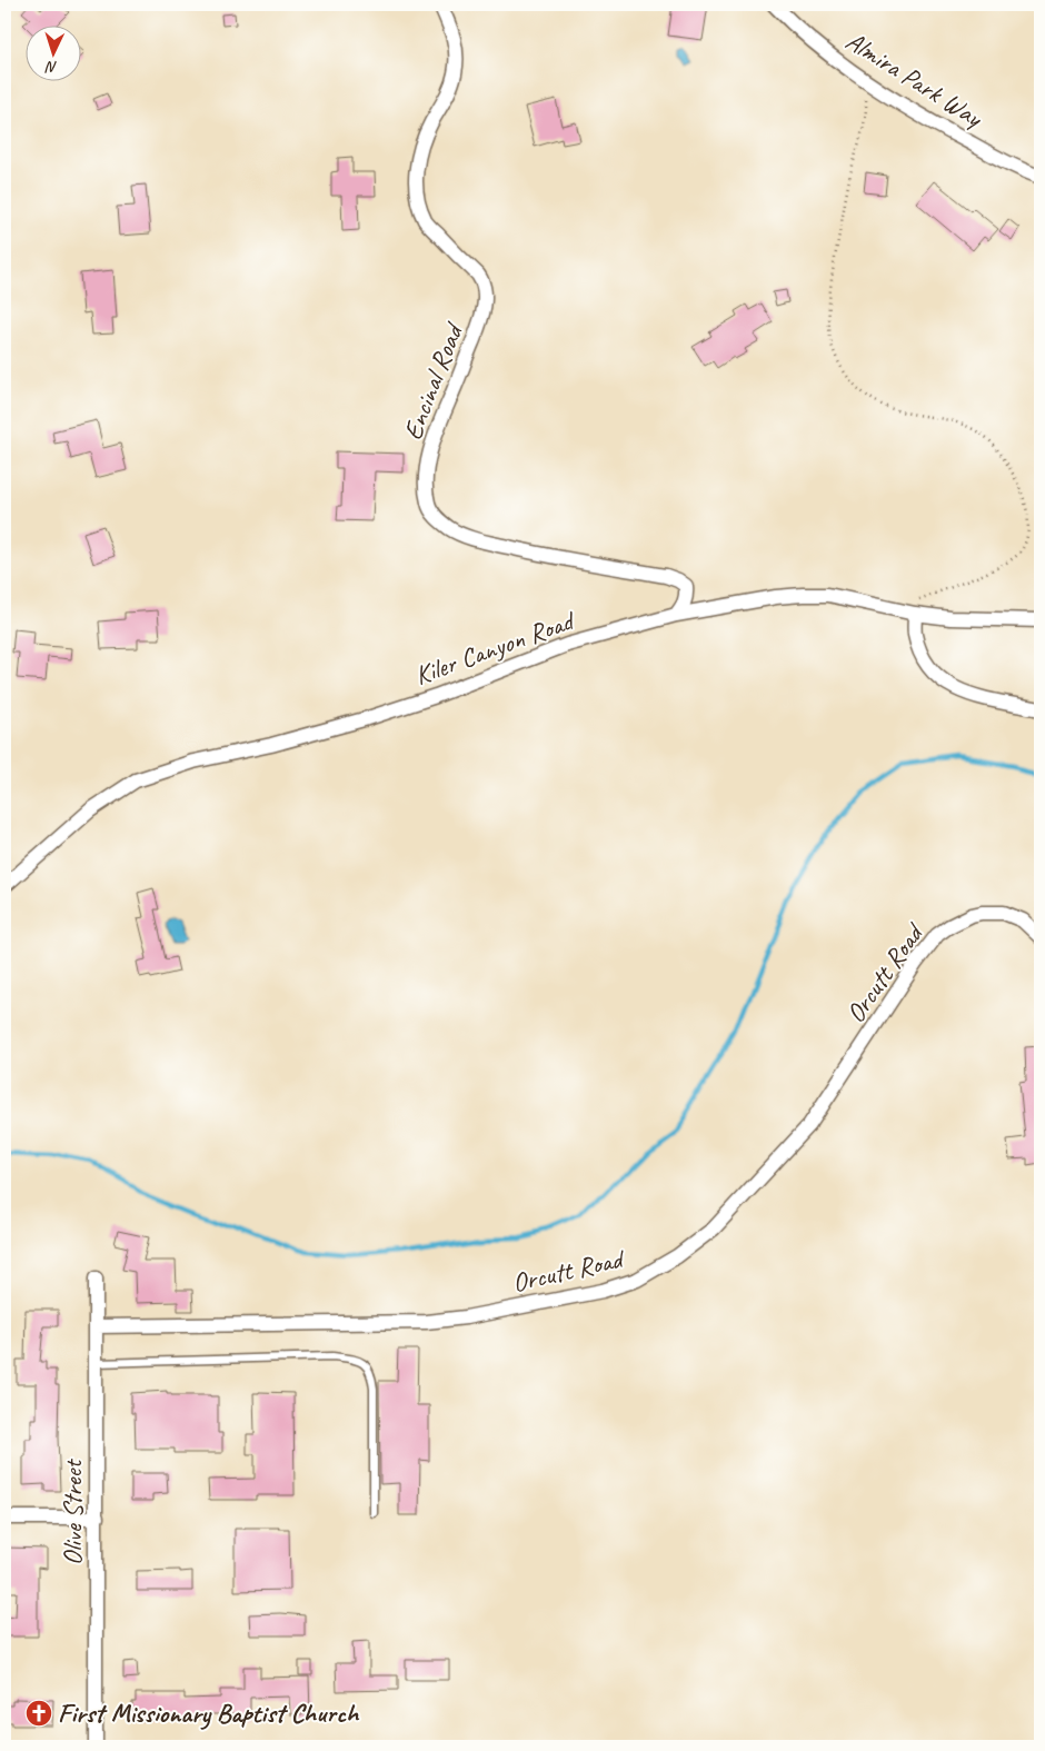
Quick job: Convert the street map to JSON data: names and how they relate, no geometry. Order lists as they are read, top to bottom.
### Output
{
  "streets": {
    "street": [
      "Almira Park Way",
      "Encinal Road",
      "Kiler Canyon Road",
      "Orcutt Road",
      "Olive Street"
    ]
  },
  "crossings": [
    ["Encinal Road", "Kiler Canyon Road"],
    ["Orcutt Road", "Olive Street"]
  ],
  "places": {
    "church": ["First Missionary Baptist Church"]
  },
  "north": "bottom"
}
